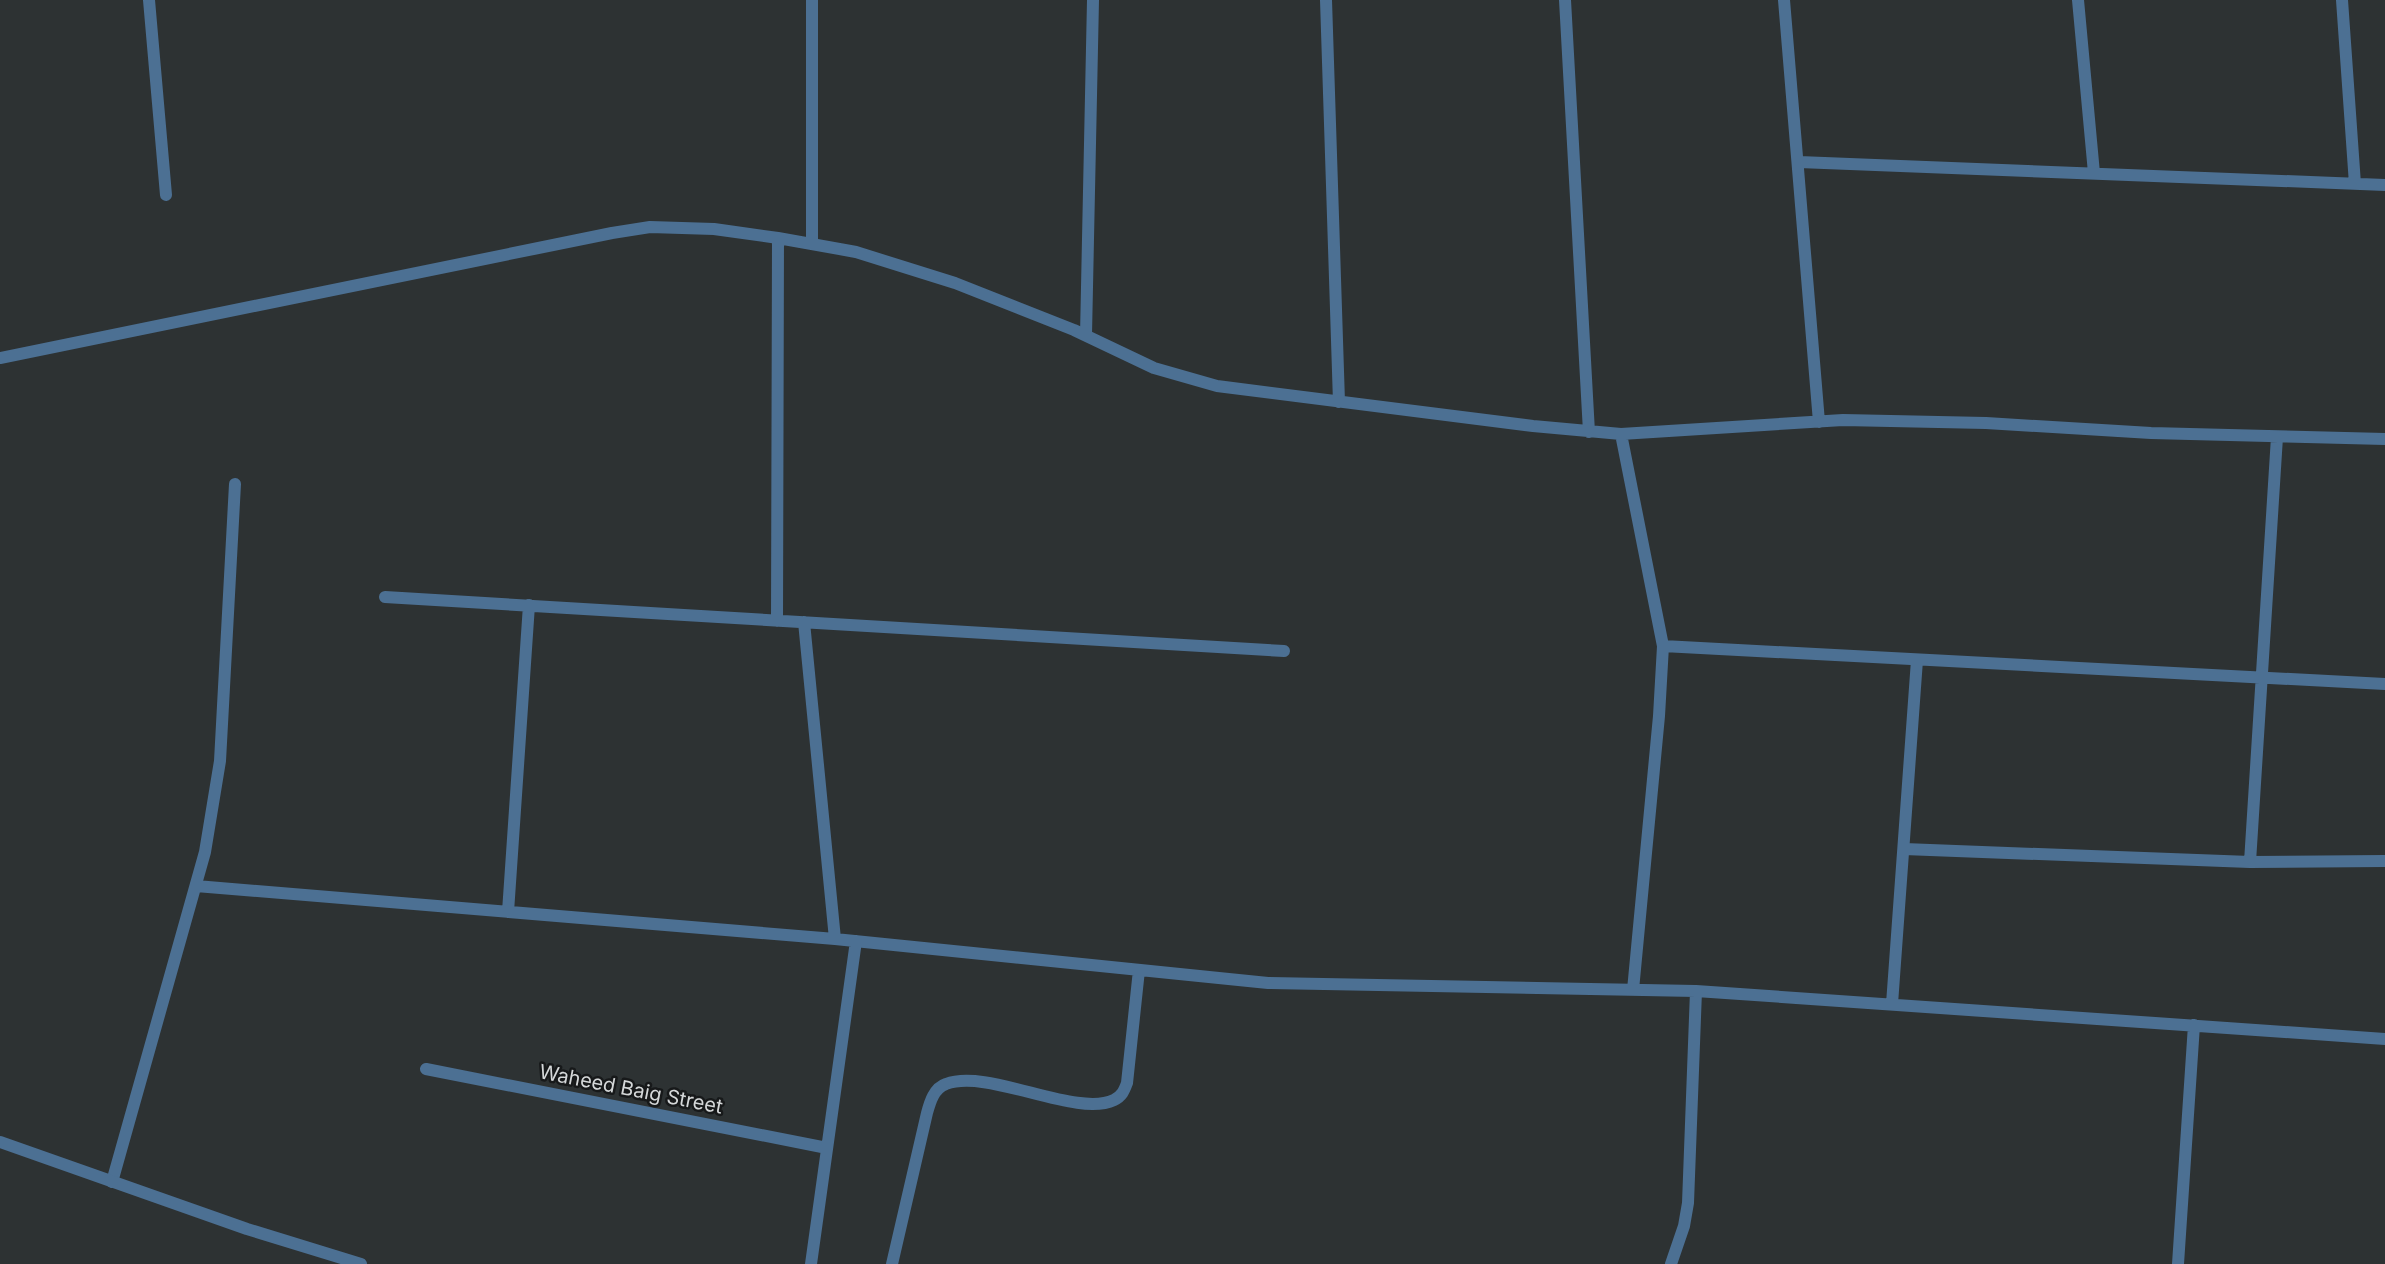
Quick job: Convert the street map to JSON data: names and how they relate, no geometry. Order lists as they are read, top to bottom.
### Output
{
  "streets": {
    "street": ["Waheed Baig Street"]
  }
}
